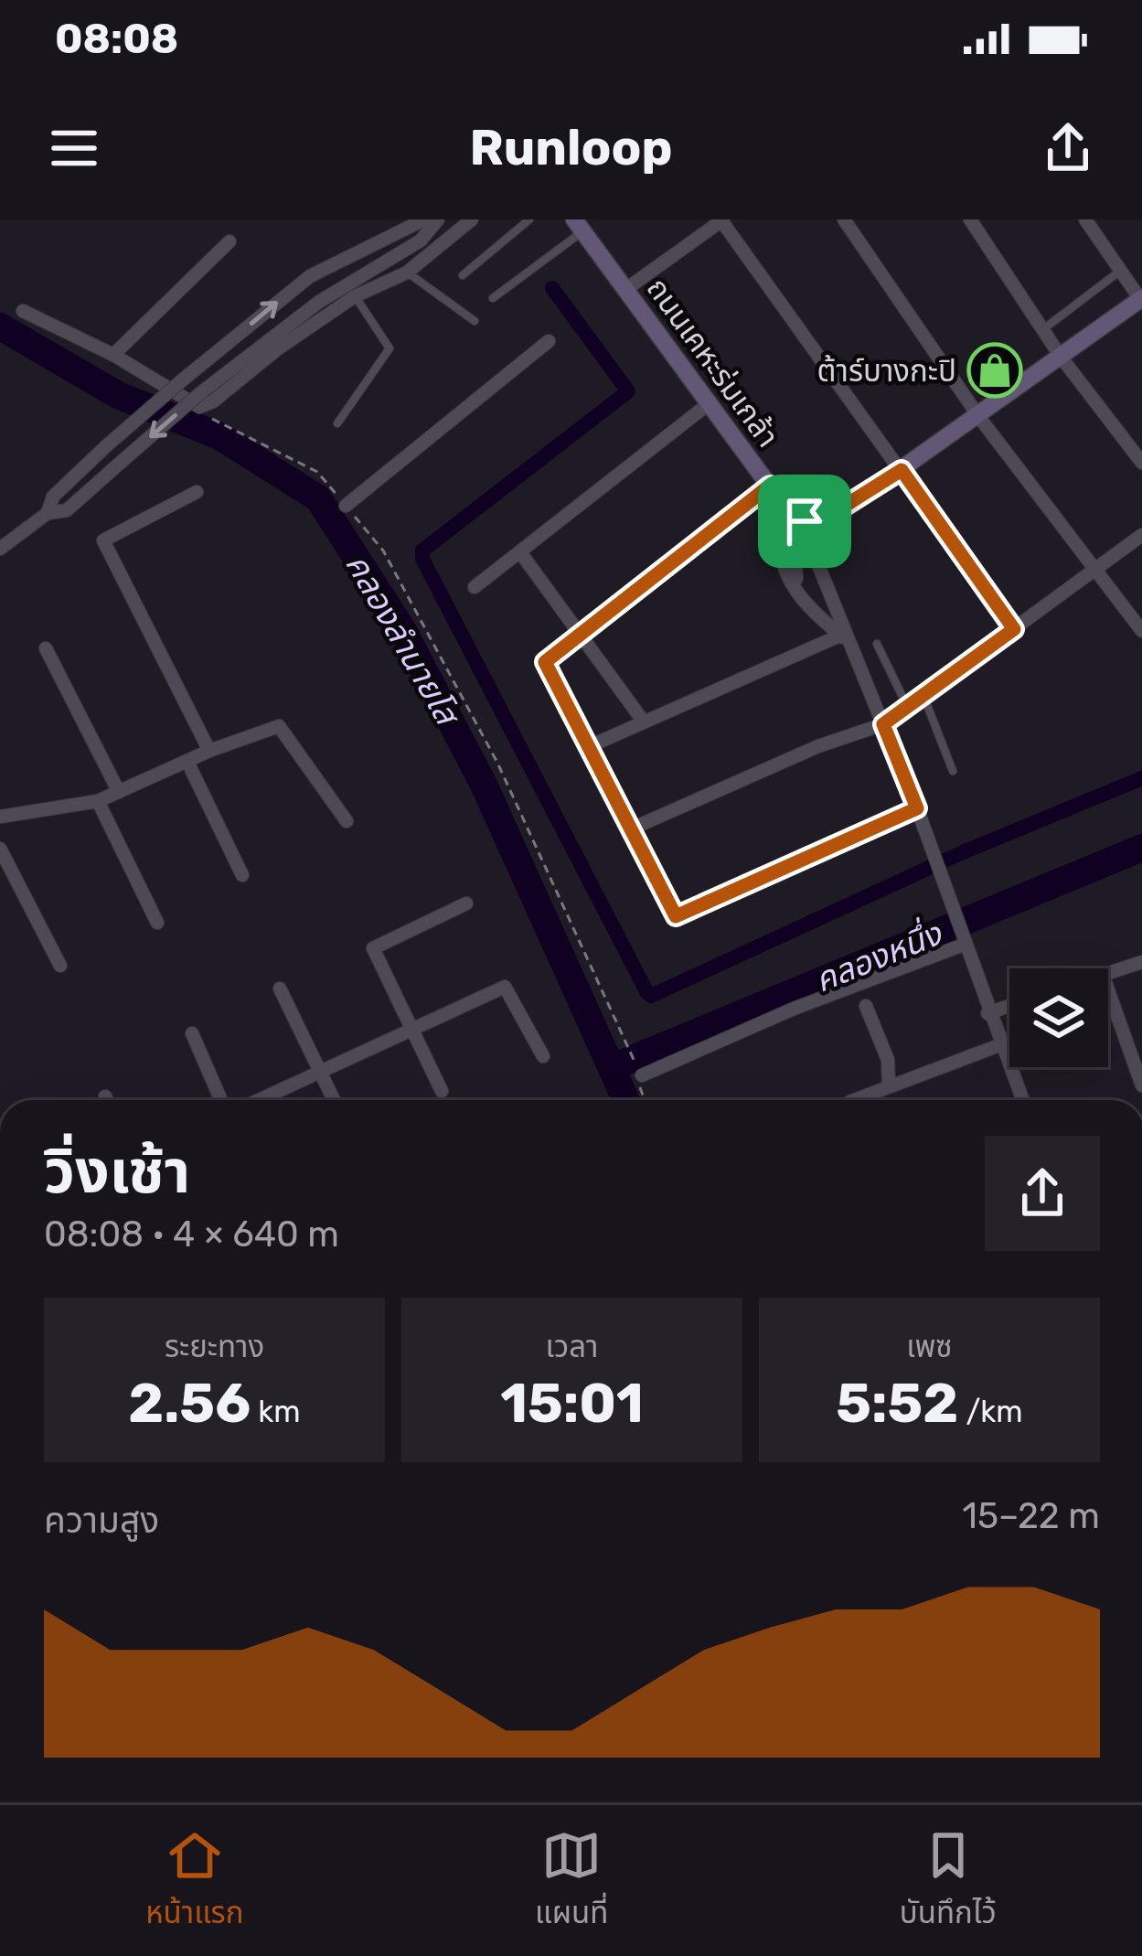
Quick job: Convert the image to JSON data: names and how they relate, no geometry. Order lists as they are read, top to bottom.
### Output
{
  "streets": {
    "street": ["ถนนเคหะร่มเกล้า"]
  },
  "water": ["คลองลำนายโส", "คลองหนึ่ง"],
  "places": {
    "shop": ["ต้าร์บางกะปิ"]
  },
  "page": {
    "status": "08:08",
    "header": "Runloop",
    "heading": ["วิ่งเช้า", "08:08 · 4 × 640 m"],
    "stats": [
      ["ระยะทาง", "2.56 km"],
      ["เวลา", "15:01"],
      ["เพซ", "5:52 /km"]
    ],
    "chart": ["ความสูง", "15–22 m"],
    "tabs": ["หน้าแรก", "แผนที่", "บันทึกไว้"]
  }
}
